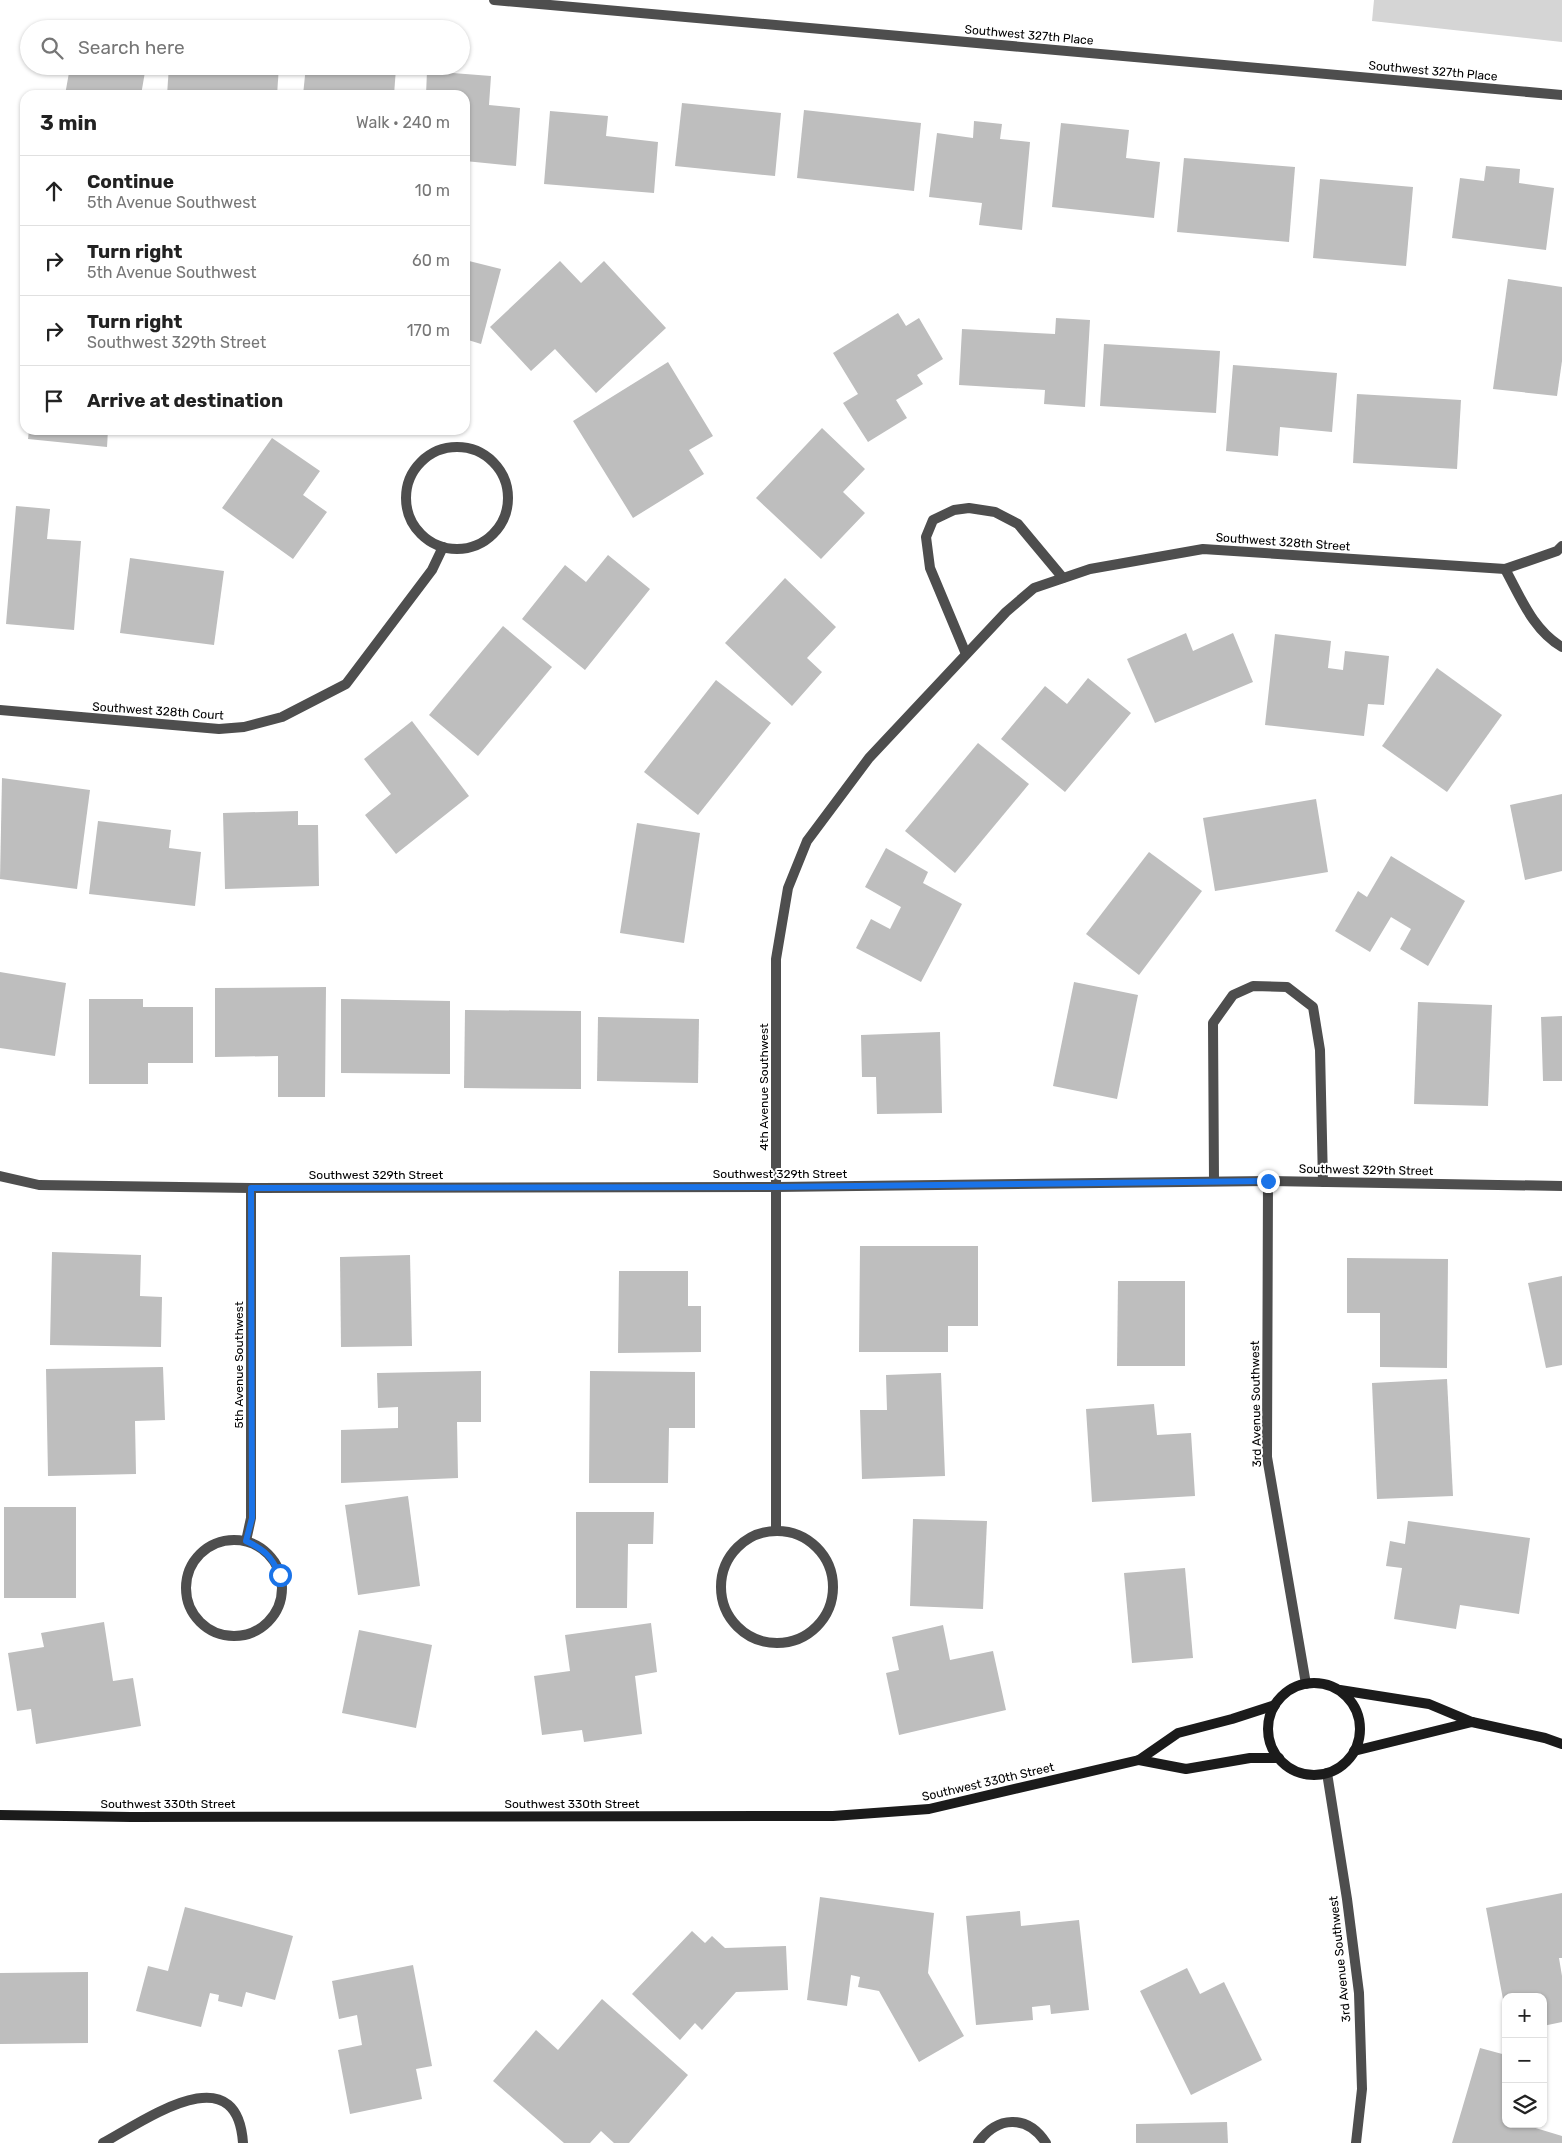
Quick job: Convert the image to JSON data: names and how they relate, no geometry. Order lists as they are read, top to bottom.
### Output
{
  "streets": {
    "street": [
      "Southwest 327th Place",
      "Southwest 328th Street",
      "Southwest 328th Court",
      "4th Avenue Southwest",
      "Southwest 329th Street",
      "5th Avenue Southwest",
      "3rd Avenue Southwest",
      "Southwest 330th Street"
    ]
  },
  "crossings": [
    ["Southwest 328th Street", "4th Avenue Southwest"],
    ["4th Avenue Southwest", "Southwest 329th Street"],
    ["Southwest 329th Street", "5th Avenue Southwest"],
    ["Southwest 329th Street", "3rd Avenue Southwest"],
    ["3rd Avenue Southwest", "Southwest 330th Street"]
  ],
  "page": {
    "search": "Search here",
    "heading": ["3 min", "Walk · 240 m"],
    "list": [
      ["Continue", "5th Avenue Southwest", "10 m"],
      ["Turn right", "5th Avenue Southwest", "60 m"],
      ["Turn right", "Southwest 329th Street", "170 m"],
      "Arrive at destination"
    ],
    "map_buttons": ["+", "−"]
  }
}
